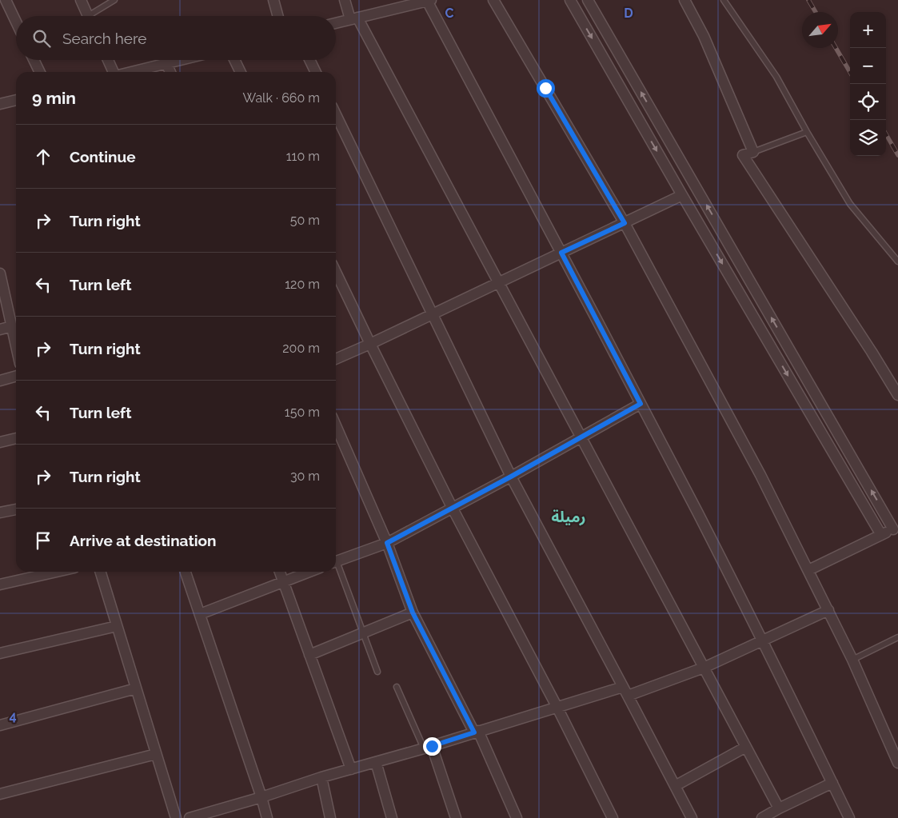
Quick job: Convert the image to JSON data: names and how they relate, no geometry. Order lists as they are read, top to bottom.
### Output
{
  "districts": ["رميلة"],
  "north": "top right",
  "page": {
    "map_buttons": ["+", "−"],
    "search": "Search here",
    "heading": ["9 min", "Walk · 660 m"],
    "list": [
      ["Continue", "110 m"],
      ["Turn right", "50 m"],
      ["Turn left", "120 m"],
      ["Turn right", "200 m"],
      ["Turn left", "150 m"],
      ["Turn right", "30 m"],
      "Arrive at destination"
    ]
  },
  "grid": {
    "columns": ["C", "D"],
    "rows": ["4"]
  }
}
